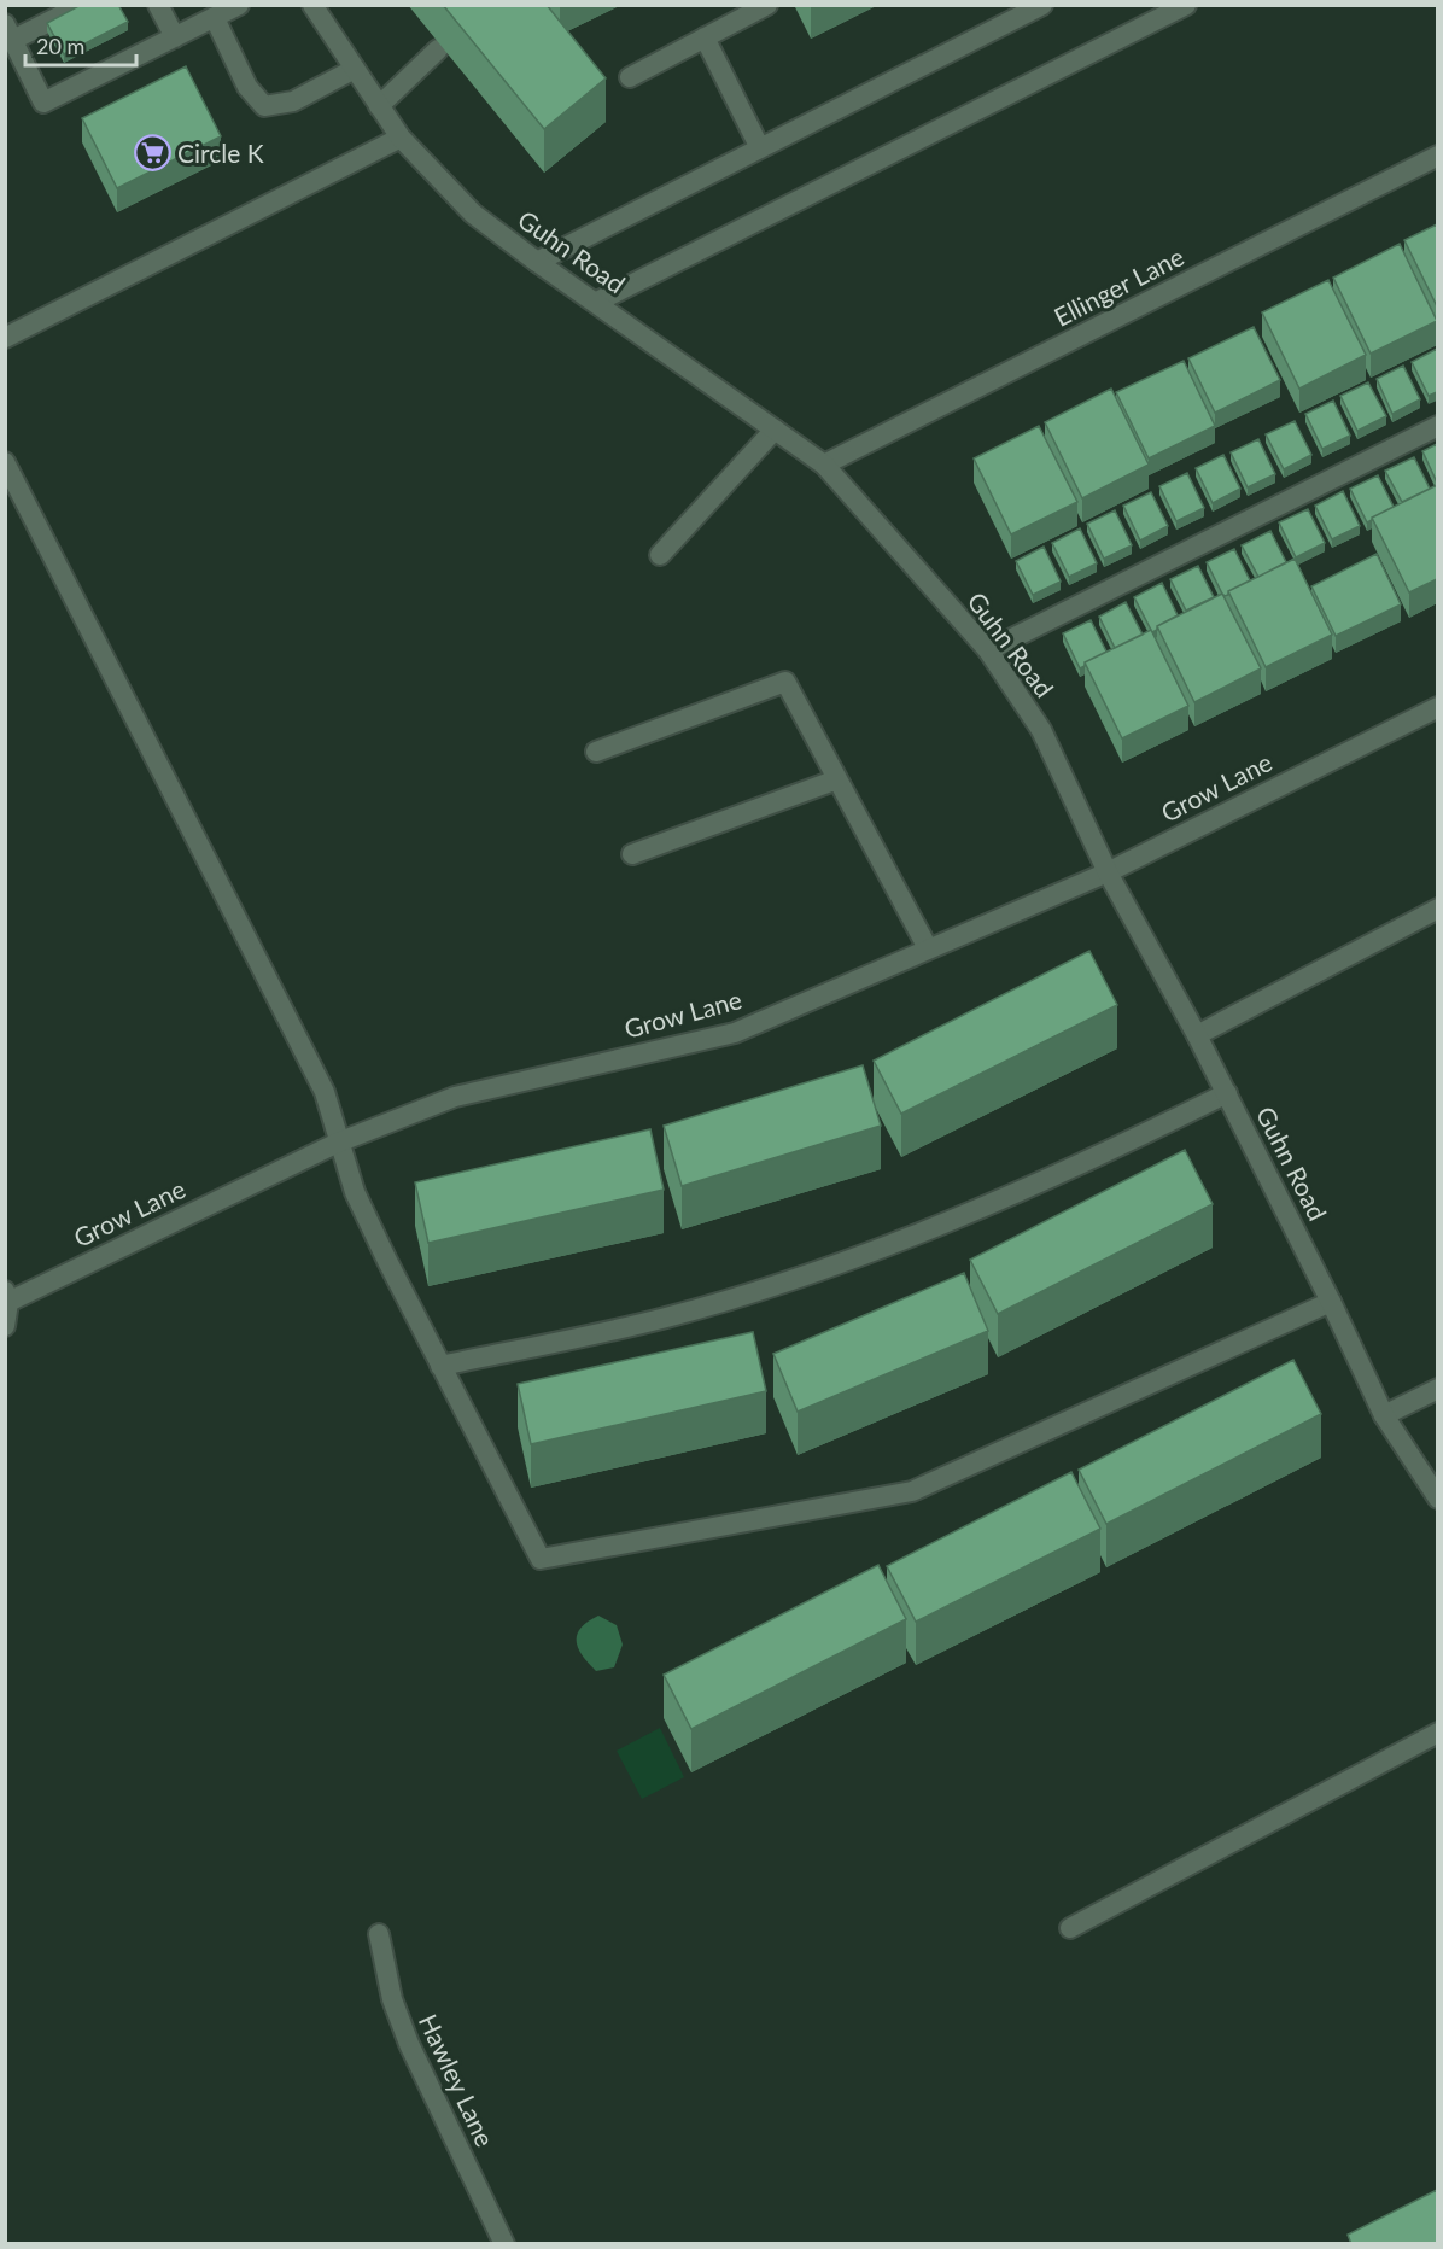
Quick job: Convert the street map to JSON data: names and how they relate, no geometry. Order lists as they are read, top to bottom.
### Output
{
  "streets": {
    "street": [
      "Guhn Road",
      "Ellinger Lane",
      "Grow Lane",
      "Hawley Lane"
    ]
  },
  "crossings": [
    ["Guhn Road", "Ellinger Lane"],
    ["Guhn Road", "Grow Lane"]
  ],
  "places": {
    "supermarket": ["Circle K"]
  },
  "scale_bar": "20 m"
}
